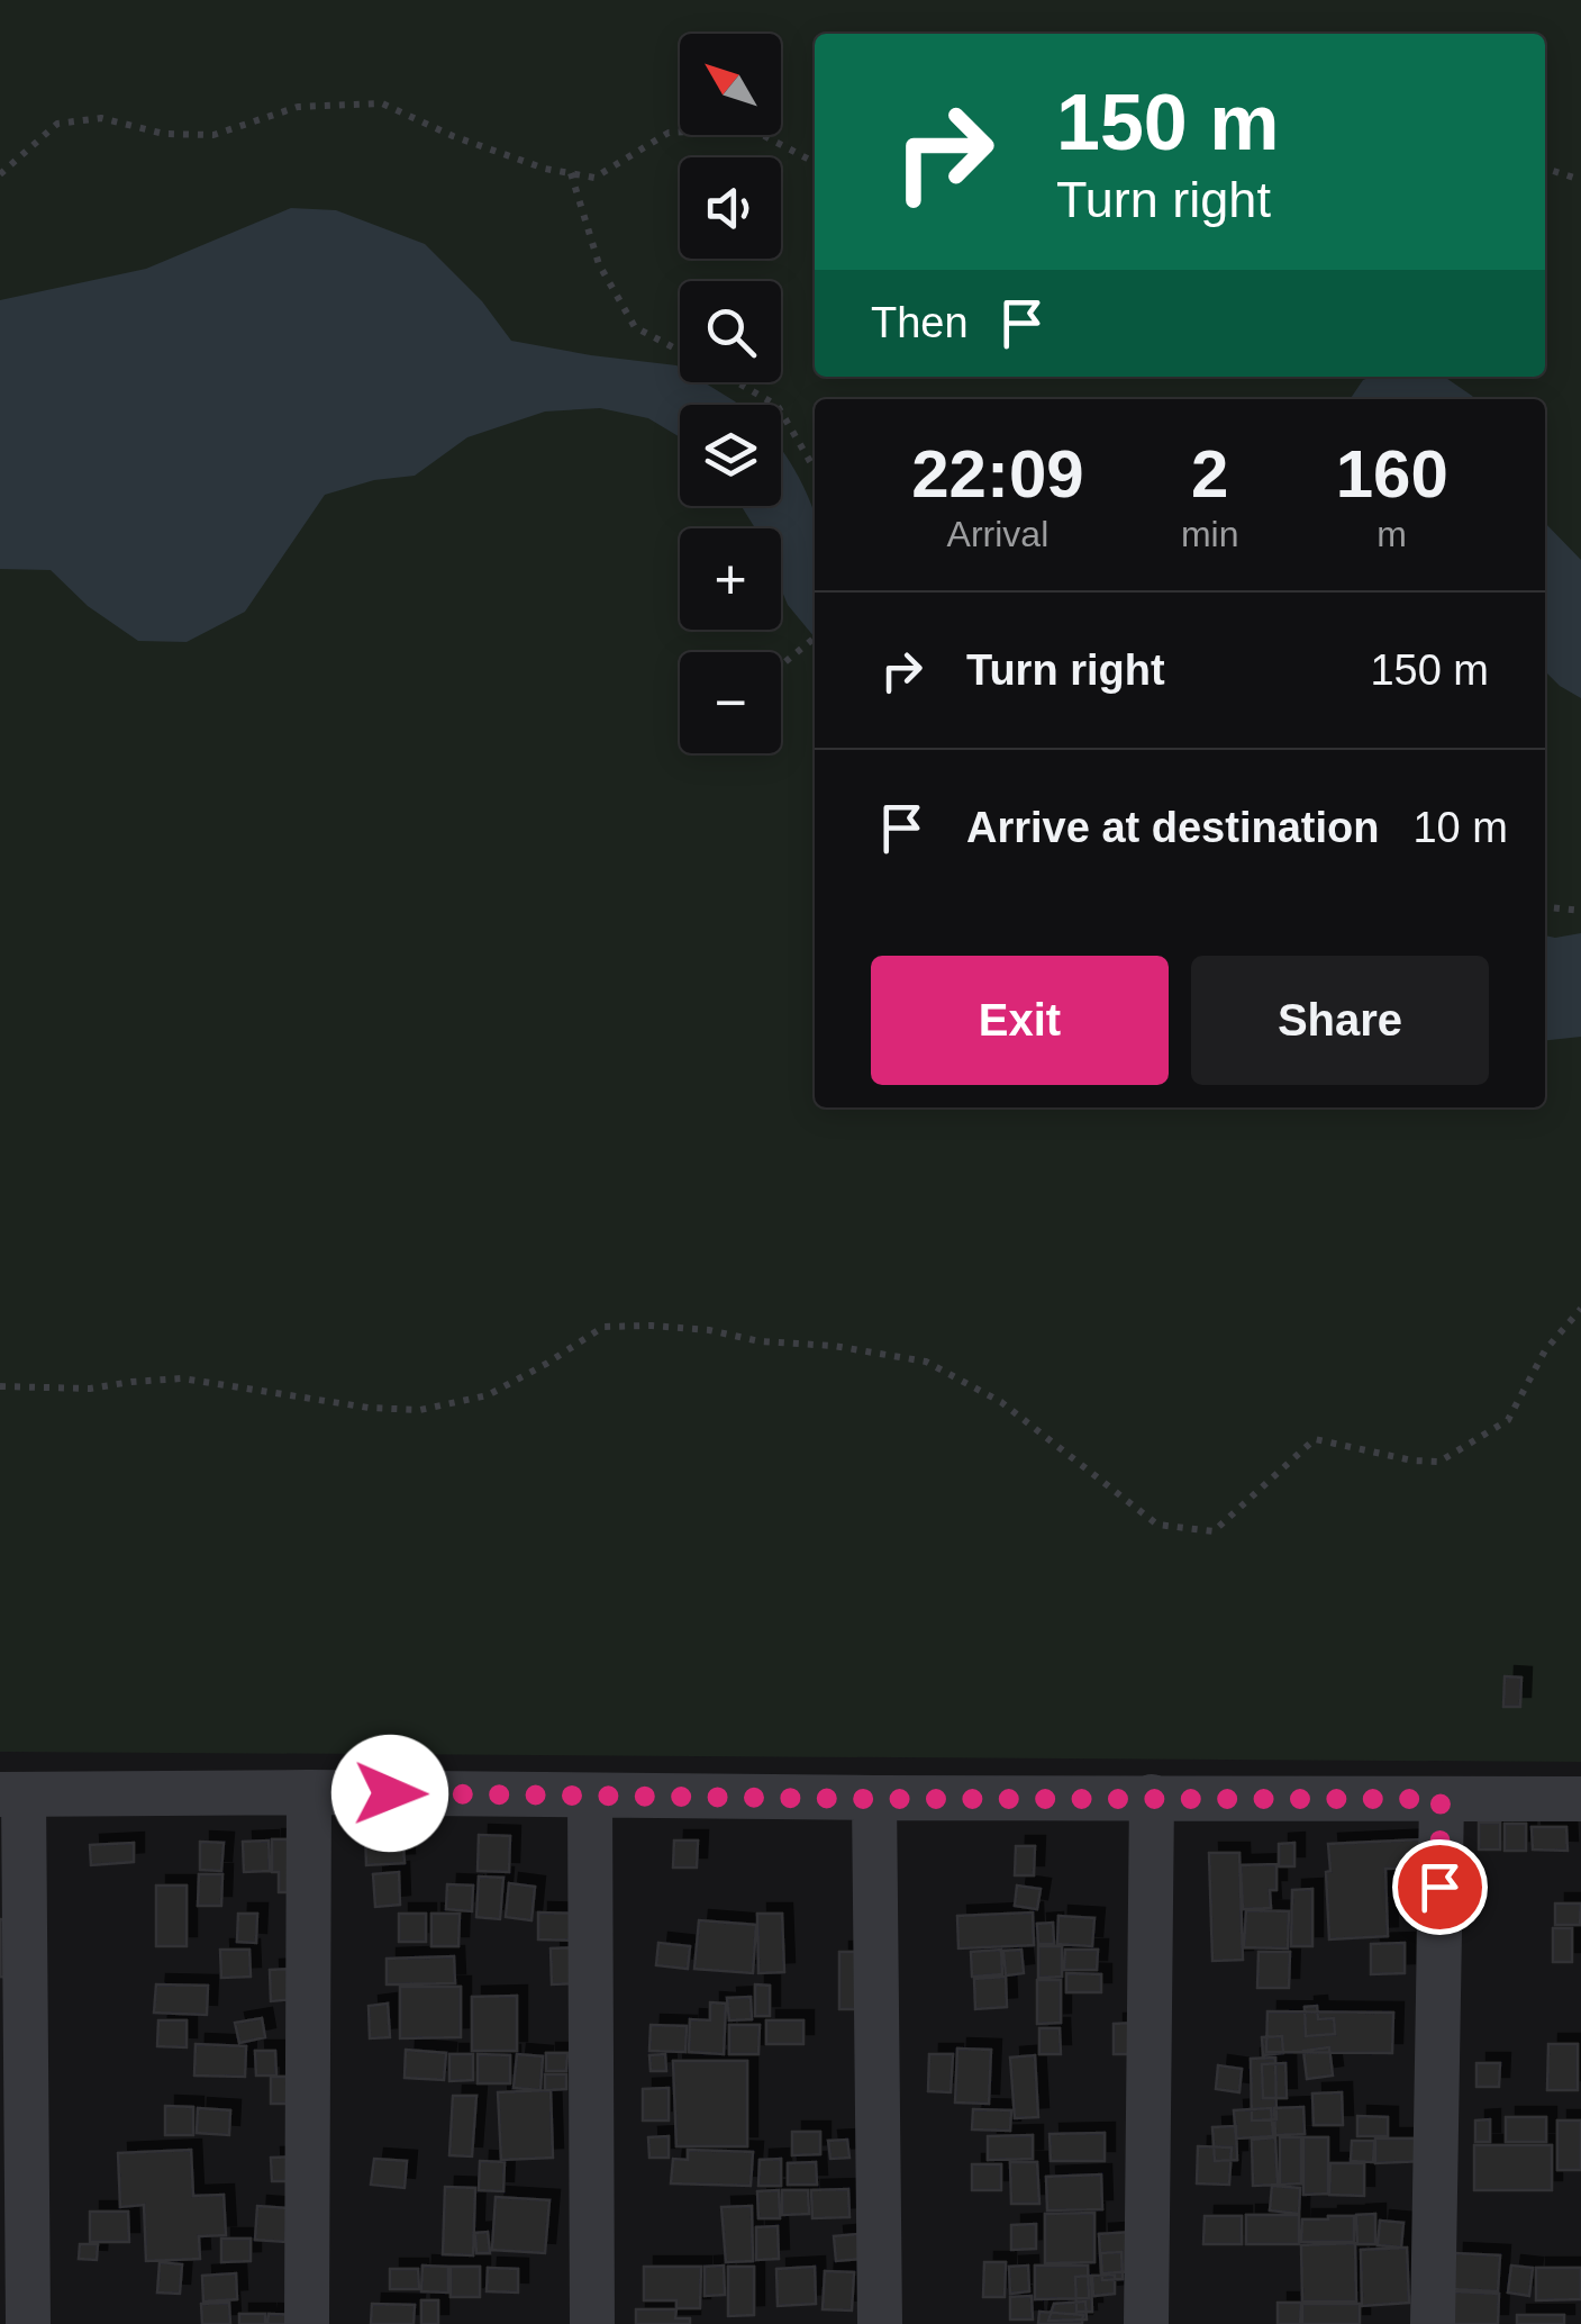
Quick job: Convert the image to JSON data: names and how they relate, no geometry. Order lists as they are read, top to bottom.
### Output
{
  "north": "top left",
  "page": {
    "map_buttons": ["+", "−"],
    "turn": ["150 m", "Turn right"],
    "then": "Then",
    "eta": [
      "22:09",
      "Arrival",
      "2",
      "min",
      "160",
      "m"
    ],
    "list": [
      {
        "name": "Turn right",
        "value": "150 m"
      },
      {
        "name": "Arrive at destination",
        "value": "10 m"
      }
    ],
    "buttons": ["Exit", "Share"]
  }
}
